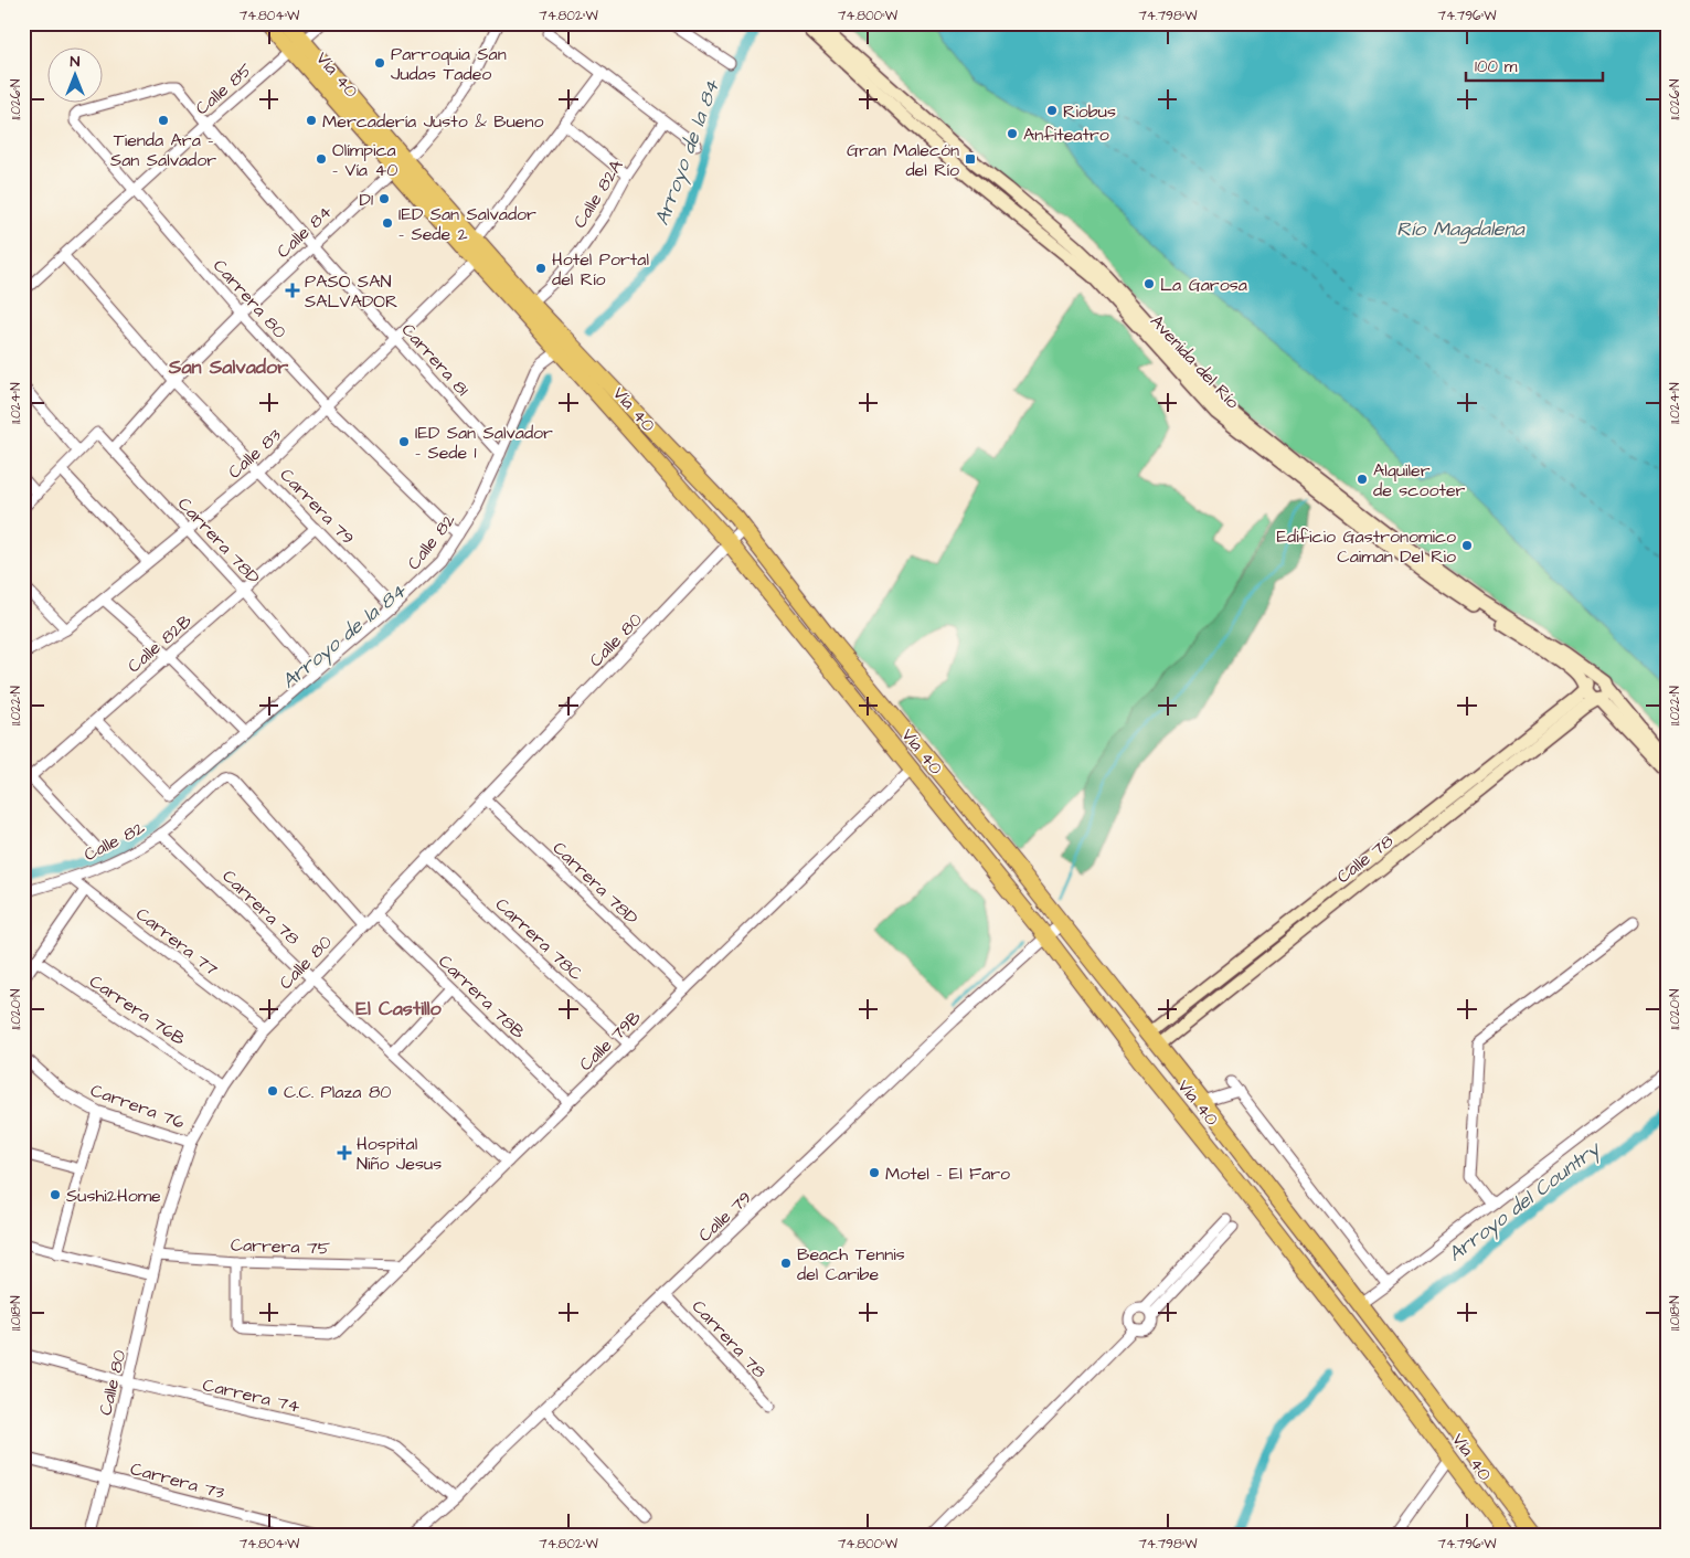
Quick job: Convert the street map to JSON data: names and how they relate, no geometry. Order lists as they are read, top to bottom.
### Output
{
  "streets": {
    "highway": ["Vía 40"],
    "main road": ["Avenida del Río", "Calle 78"],
    "street": [
      "Calle 85",
      "Calle 82A",
      "Calle 84",
      "Carrera 80",
      "Carrera 81",
      "Calle 83",
      "Carrera 79",
      "Carrera 78D",
      "Calle 82",
      "Calle 80",
      "Calle 82B",
      "Carrera 78",
      "Carrera 78C",
      "Carrera 77",
      "Carrera 78B",
      "Carrera 76B",
      "Calle 79B",
      "Carrera 76",
      "Calle 79",
      "Carrera 75",
      "Carrera 74",
      "Carrera 73"
    ]
  },
  "crossings": [
    ["Vía 40", "Calle 85"],
    ["Vía 40", "Calle 82A"],
    ["Vía 40", "Calle 84"],
    ["Vía 40", "Calle 83"],
    ["Vía 40", "Calle 82"],
    ["Vía 40", "Calle 80"],
    ["Vía 40", "Calle 78"],
    ["Vía 40", "Calle 79B"],
    ["Vía 40", "Calle 79"],
    ["Calle 85", "Carrera 80"],
    ["Calle 85", "Carrera 81"],
    ["Calle 85", "Carrera 79"],
    ["Calle 84", "Carrera 80"],
    ["Calle 84", "Carrera 81"],
    ["Calle 84", "Carrera 79"],
    ["Calle 84", "Carrera 78D"],
    ["Carrera 80", "Carrera 81"],
    ["Carrera 80", "Calle 83"],
    ["Carrera 80", "Calle 82"],
    ["Carrera 81", "Calle 83"],
    ["Carrera 81", "Calle 82"],
    ["Avenida del Río", "Calle 78"],
    ["Calle 83", "Carrera 79"],
    ["Calle 83", "Carrera 78D"],
    ["Carrera 79", "Calle 82"],
    ["Carrera 79", "Calle 82B"],
    ["Carrera 78D", "Calle 82"],
    ["Carrera 78D", "Calle 80"],
    ["Carrera 78D", "Calle 82B"],
    ["Carrera 78D", "Calle 79B"],
    ["Calle 82", "Calle 80"],
    ["Calle 82", "Calle 82B"],
    ["Calle 82", "Carrera 78"],
    ["Calle 82", "Carrera 77"],
    ["Calle 80", "Carrera 78"],
    ["Calle 80", "Carrera 78C"],
    ["Calle 80", "Carrera 77"],
    ["Calle 80", "Carrera 78B"],
    ["Calle 80", "Carrera 76B"],
    ["Calle 80", "Carrera 76"],
    ["Calle 80", "Carrera 75"],
    ["Calle 80", "Carrera 74"],
    ["Calle 80", "Carrera 73"],
    ["Carrera 78", "Calle 79B"],
    ["Carrera 78", "Calle 79"],
    ["Carrera 78C", "Calle 79B"],
    ["Carrera 78B", "Calle 79B"],
    ["Calle 79B", "Carrera 75"],
    ["Calle 79", "Carrera 74"]
  ],
  "districts": ["San Salvador", "El Castillo"],
  "water": ["Arroyo de la 84", "Río Magdalena", "Arroyo del Country"],
  "places": {
    "other": [
      "Parroquia San Judas Tadeo",
      "Riobus",
      "Tienda Ara - San Salvador",
      "Mercadería Justo & Bueno",
      "Anfiteatro",
      "Olímpica - Vía 40",
      "D1",
      "IED San Salvador - Sede 2",
      "Hotel Portal del Río",
      "La Garosa",
      "IED San Salvador - Sede 1",
      "Alquiler de scooter",
      "Edificio Gastronomico Caiman Del Rio",
      "C.C. Plaza 80",
      "Motel - El Faro",
      "Sushi2Home",
      "Beach Tennis del Caribe"
    ],
    "transit": ["Gran Malecón del Río"],
    "health": ["PASO SAN SALVADOR", "Hospital Niño Jesus"]
  },
  "scale_bar": "100 m",
  "north": "top",
  "coordinates": [
    "74.804°W",
    "74.802°W",
    "74.800°W",
    "74.798°W",
    "74.796°W",
    "11.026°N",
    "11.024°N",
    "11.022°N",
    "11.020°N",
    "11.018°N"
  ]
}
